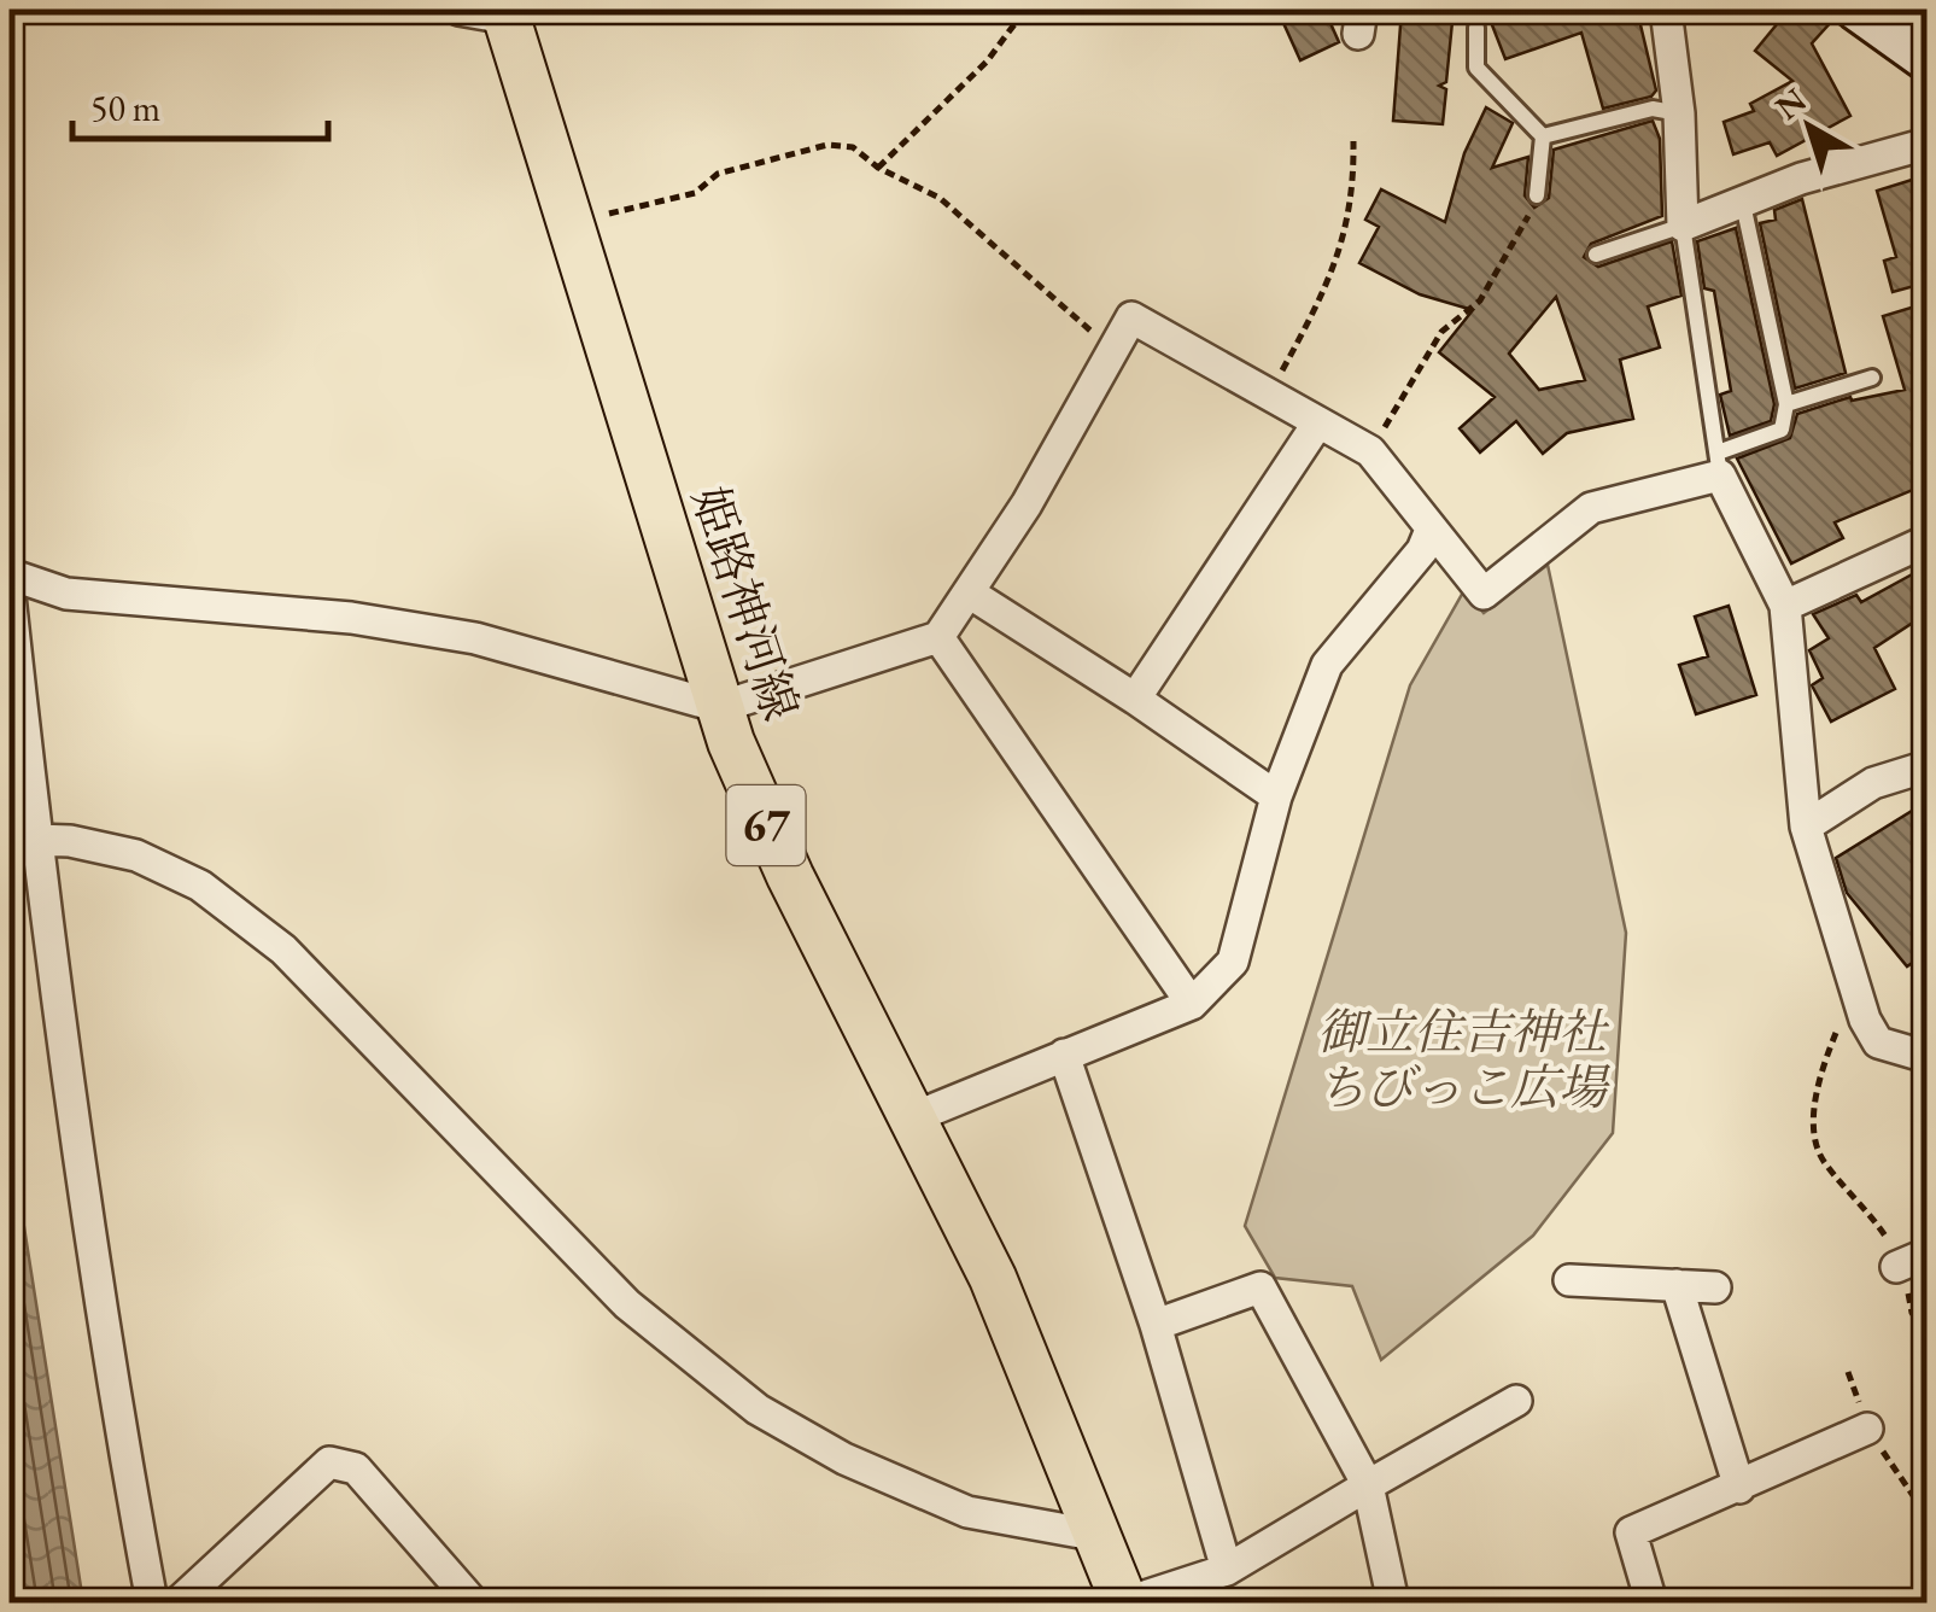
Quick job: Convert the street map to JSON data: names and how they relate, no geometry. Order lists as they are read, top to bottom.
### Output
{
  "streets": {
    "main road": ["姫路神河線", "67"]
  },
  "parks": ["御立住吉神社 ちびっこ広場"],
  "scale_bar": "50 m",
  "north": "top left"
}
